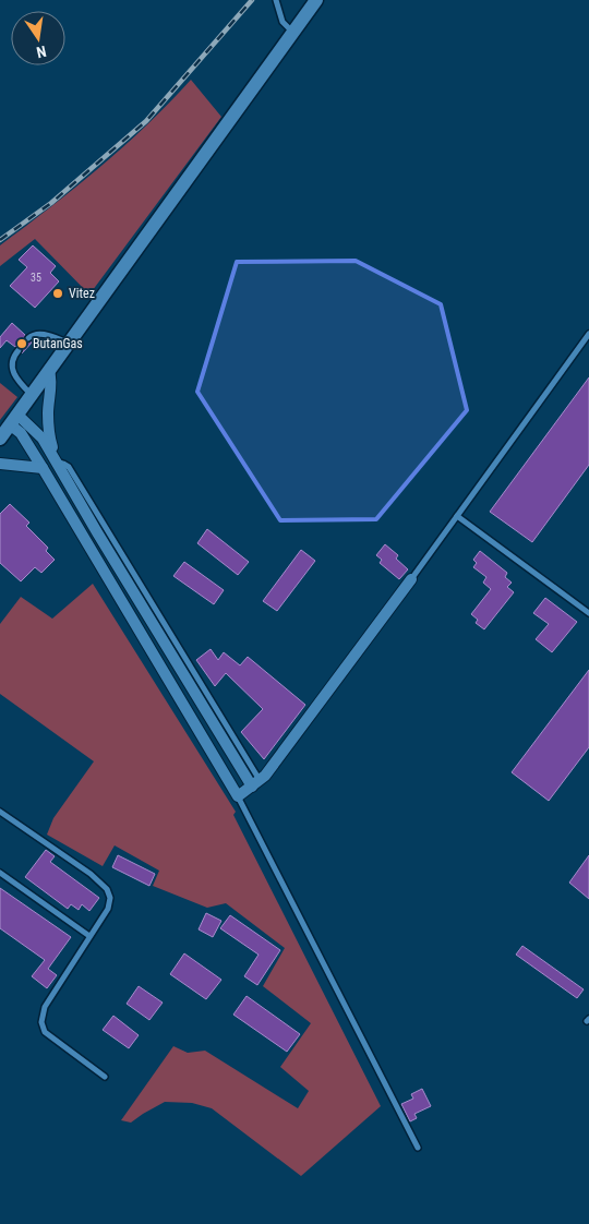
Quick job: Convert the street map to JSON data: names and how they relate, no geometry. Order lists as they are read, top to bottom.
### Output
{
  "places": ["Vitez", "ButanGas"],
  "house_numbers": ["35"],
  "north": "bottom"
}
